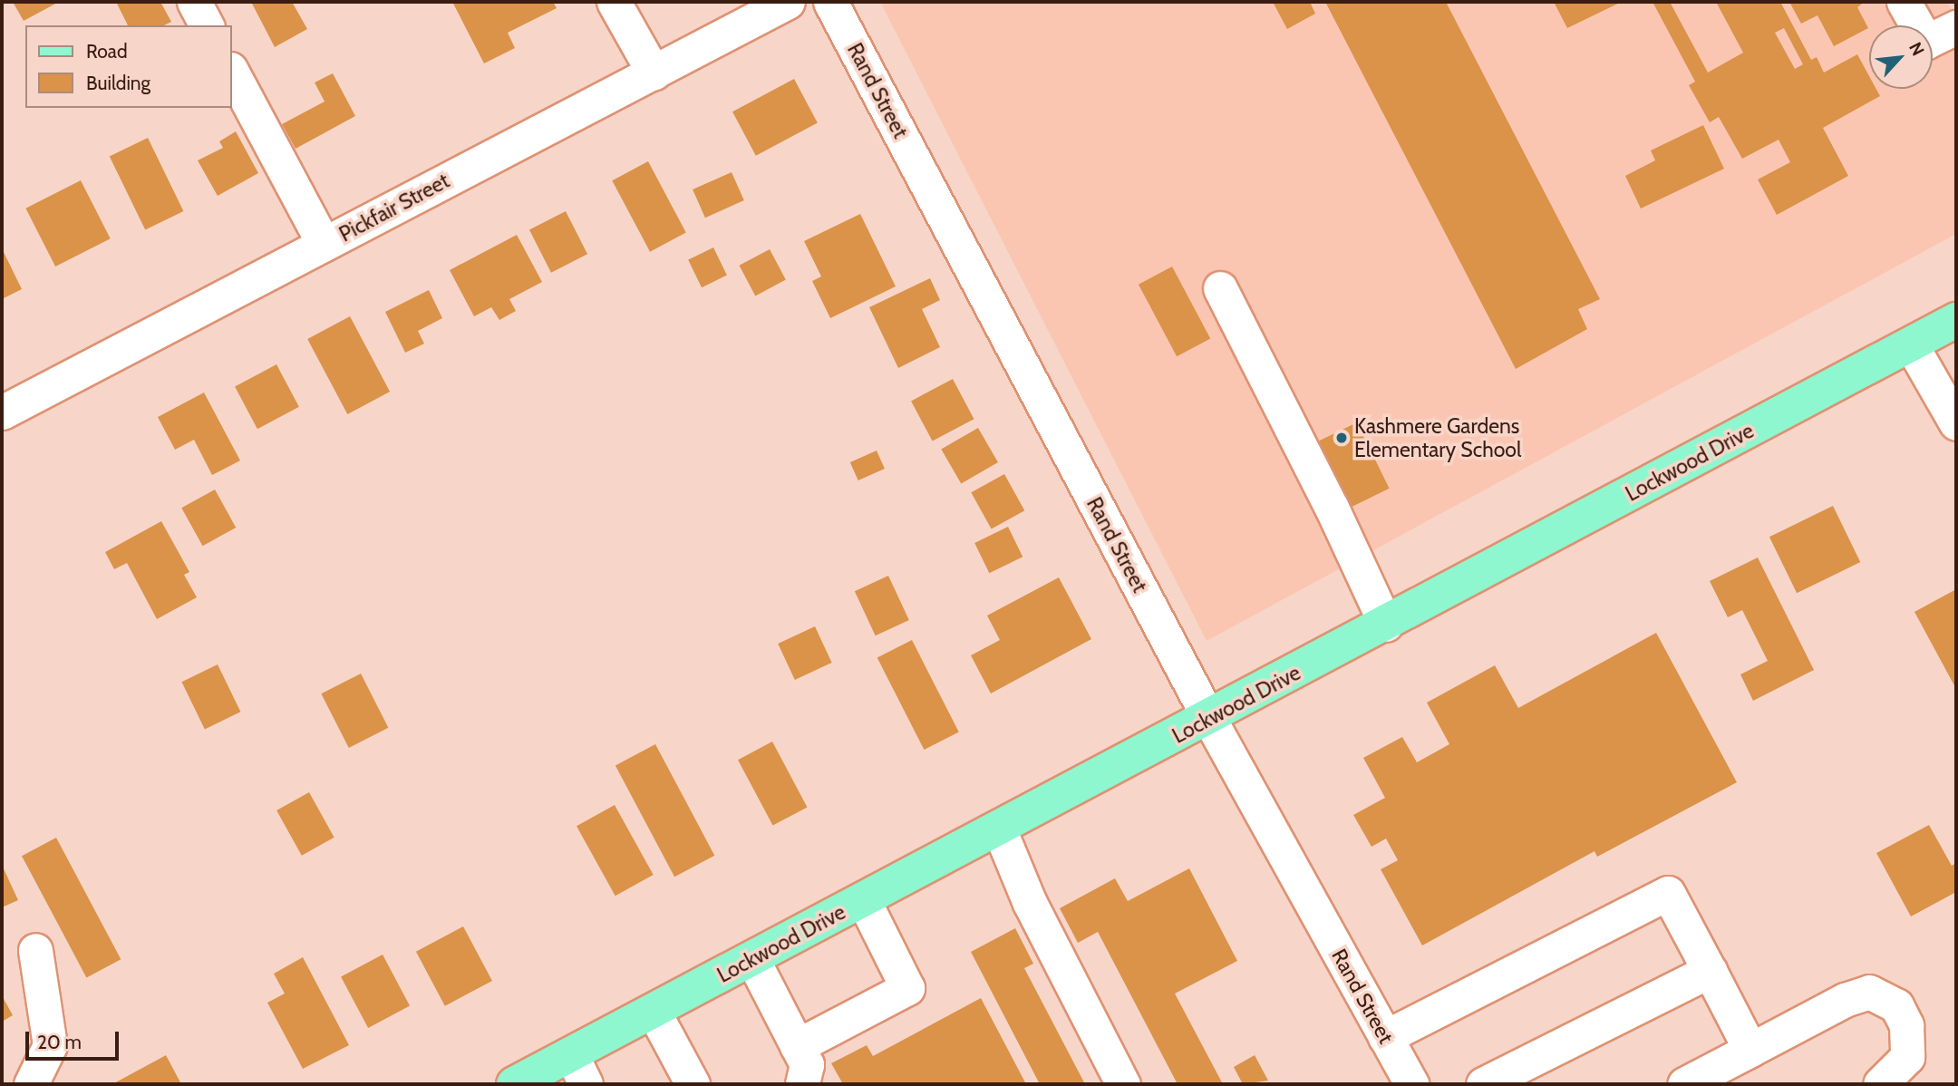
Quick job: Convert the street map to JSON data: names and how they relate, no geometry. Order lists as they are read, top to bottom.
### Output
{
  "streets": {
    "main road": ["Lockwood Drive"],
    "street": ["Rand Street", "Pickfair Street"]
  },
  "crossings": [
    ["Rand Street", "Lockwood Drive"]
  ],
  "places": ["Kashmere Gardens Elementary School"],
  "legend": ["Road", "Building"],
  "scale_bar": "20 m",
  "north": "top right"
}
